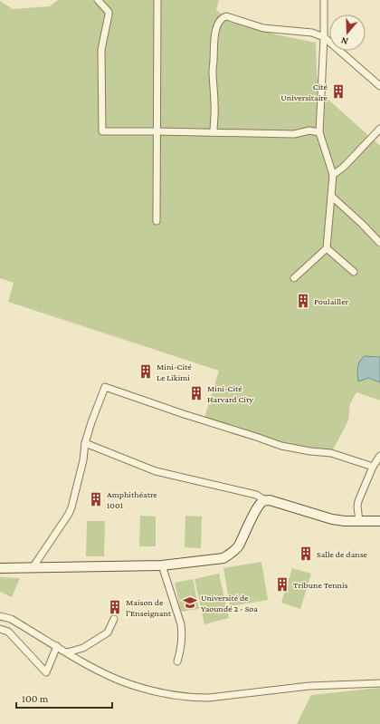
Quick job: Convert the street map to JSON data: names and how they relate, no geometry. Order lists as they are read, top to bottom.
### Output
{
  "places": {
    "building": [
      "Cité Universitaire",
      "Poulailler",
      "Mini-Cité Le Likimi",
      "Mini-Cité Harvard City",
      "Amphithéatre 1001",
      "Salle de danse",
      "Tribune Tennis",
      "Maison de l'Enseignant"
    ],
    "school or university": ["Université de Yaoundé 2 - Soa"]
  },
  "scale_bar": "100 m",
  "north": "bottom"
}
